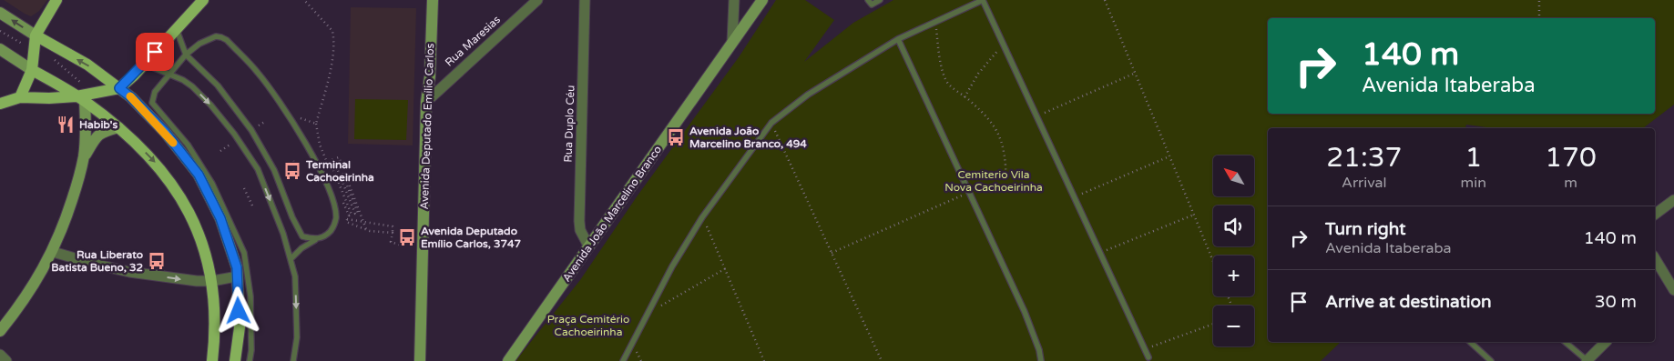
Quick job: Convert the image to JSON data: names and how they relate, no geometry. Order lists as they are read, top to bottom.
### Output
{
  "streets": {
    "main road": ["Avenida Deputado Emílio Carlos", "Avenida João Marcelino Branco"],
    "street": ["Rua Maresias", "Rua Duplo Céu"]
  },
  "crossings": [
    ["Rua Maresias", "Avenida Deputado Emílio Carlos"],
    ["Rua Duplo Céu", "Avenida João Marcelino Branco"]
  ],
  "parks": ["Cemiterio Vila Nova Cachoeirinha", "Praça Cemitério Cachoeirinha"],
  "places": {
    "restaurant": ["Habib's"],
    "bus stop": [
      "Avenida João Marcelino Branco, 494",
      "Terminal Cachoeirinha",
      "Avenida Deputado Emílio Carlos, 3747",
      "Rua Liberato Batista Bueno, 32"
    ]
  },
  "north": "top left",
  "page": {
    "turn": ["140 m", "Avenida Itaberaba"],
    "eta": [
      "21:37",
      "Arrival",
      "1",
      "min",
      "170",
      "m"
    ],
    "map_buttons": ["+", "−"],
    "list": [
      {
        "name": "Turn right",
        "note": "Avenida Itaberaba",
        "value": "140 m"
      },
      {
        "name": "Arrive at destination",
        "value": "30 m"
      }
    ]
  }
}
